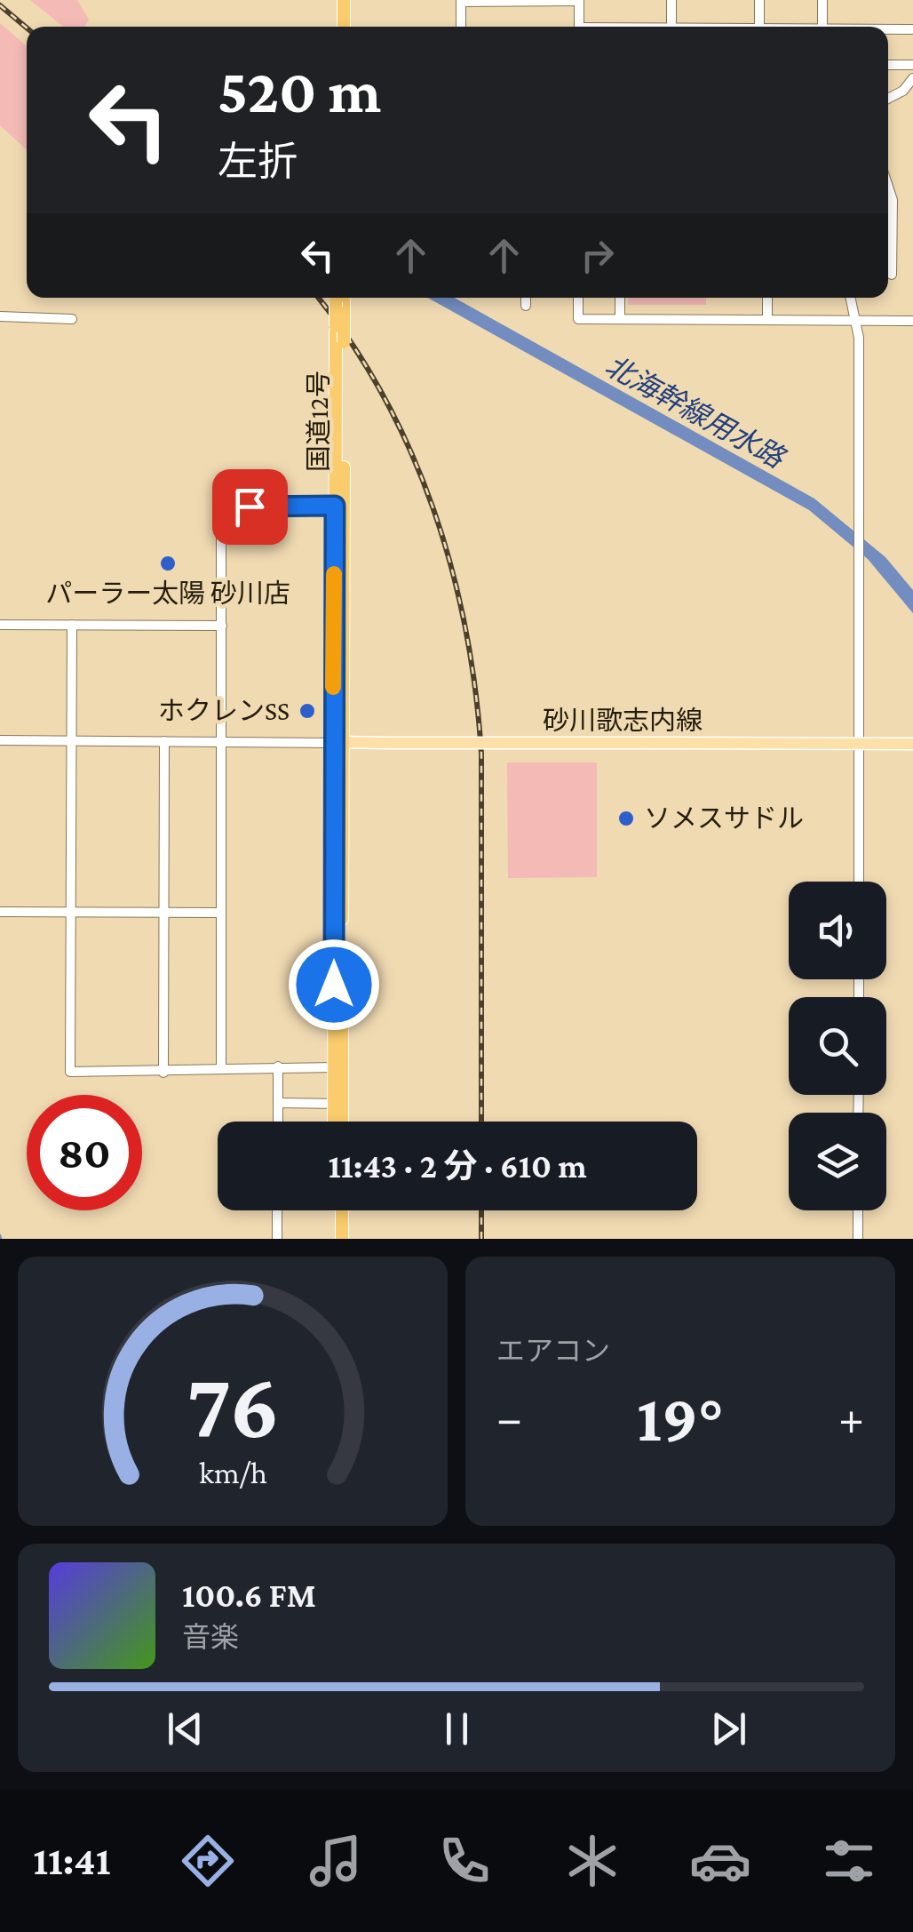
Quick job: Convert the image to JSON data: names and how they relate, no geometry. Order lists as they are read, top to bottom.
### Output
{
  "streets": {
    "highway": ["国道12号"],
    "main road": ["砂川歌志内線"]
  },
  "crossings": [
    ["国道12号", "砂川歌志内線"]
  ],
  "water": ["北海幹線用水路"],
  "places": ["パーラー太陽 砂川店", "ホクレンSS", "ソメスサドル"],
  "page": {
    "turn": ["520 m", "左折"],
    "limit": "80",
    "trip": "11:43 · 2 分 · 610 m",
    "tile": "エアコン",
    "heat": ["−", "19°", "+"],
    "song": ["100.6 FM", "音楽"],
    "tabs": "11:41",
    "gauge": ["76", "km/h"]
  }
}
